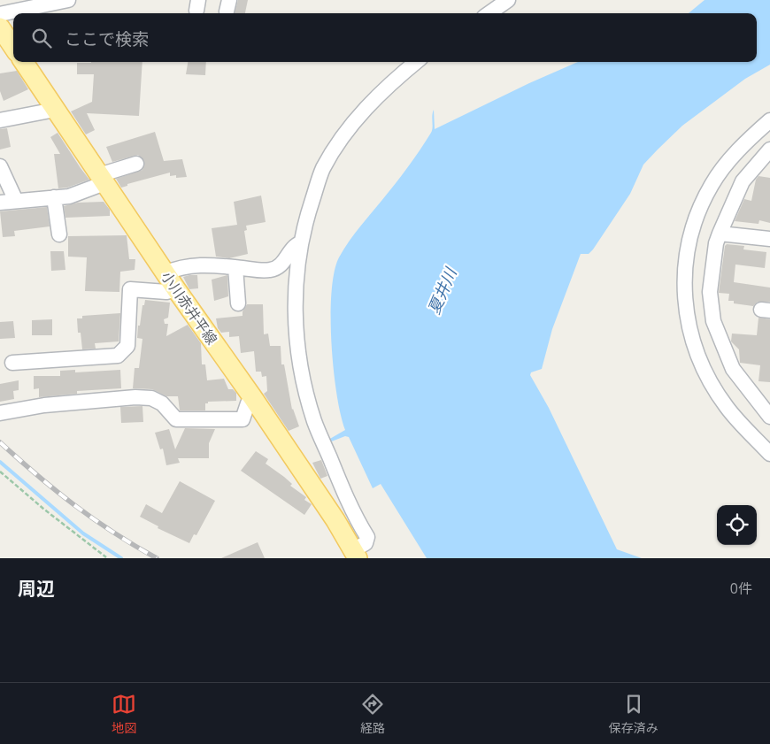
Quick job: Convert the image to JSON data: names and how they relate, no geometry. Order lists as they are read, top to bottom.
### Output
{
  "streets": {
    "main road": ["小川赤井平線"]
  },
  "water": ["夏井川"],
  "page": {
    "search": "ここで検索",
    "heading": ["周辺", "0件"],
    "nav": ["地図", "経路", "保存済み"]
  }
}
